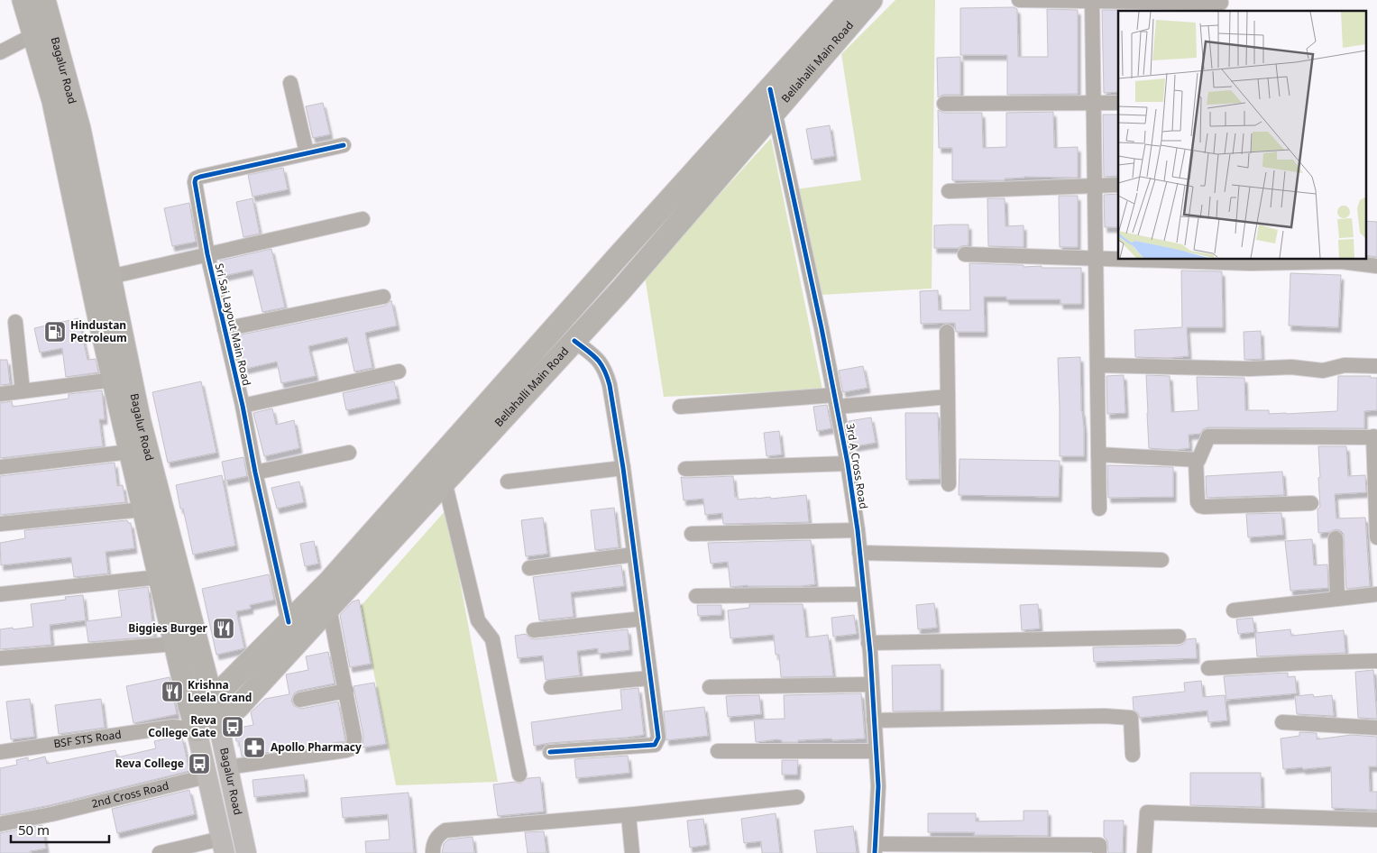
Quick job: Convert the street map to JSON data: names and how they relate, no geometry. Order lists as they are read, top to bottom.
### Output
{
  "streets": {
    "main road": ["Bellahalli Main Road", "Bagalur Road"],
    "street": [
      "Sri Sai Layout Main Road",
      "3rd A Cross Road",
      "BSF STS Road",
      "2nd Cross Road"
    ]
  },
  "crossings": [
    ["Bellahalli Main Road", "Bagalur Road"],
    ["Bellahalli Main Road", "Sri Sai Layout Main Road"],
    ["Bellahalli Main Road", "3rd A Cross Road"],
    ["Bagalur Road", "BSF STS Road"],
    ["Bagalur Road", "2nd Cross Road"]
  ],
  "places": {
    "fuel station": ["Hindustan Petroleum"],
    "restaurant": ["Biggies Burger", "Krishna Leela Grand"],
    "bus stop": ["Reva College Gate", "Reva College"],
    "pharmacy": ["Apollo Pharmacy"]
  },
  "scale_bar": "50 m"
}
